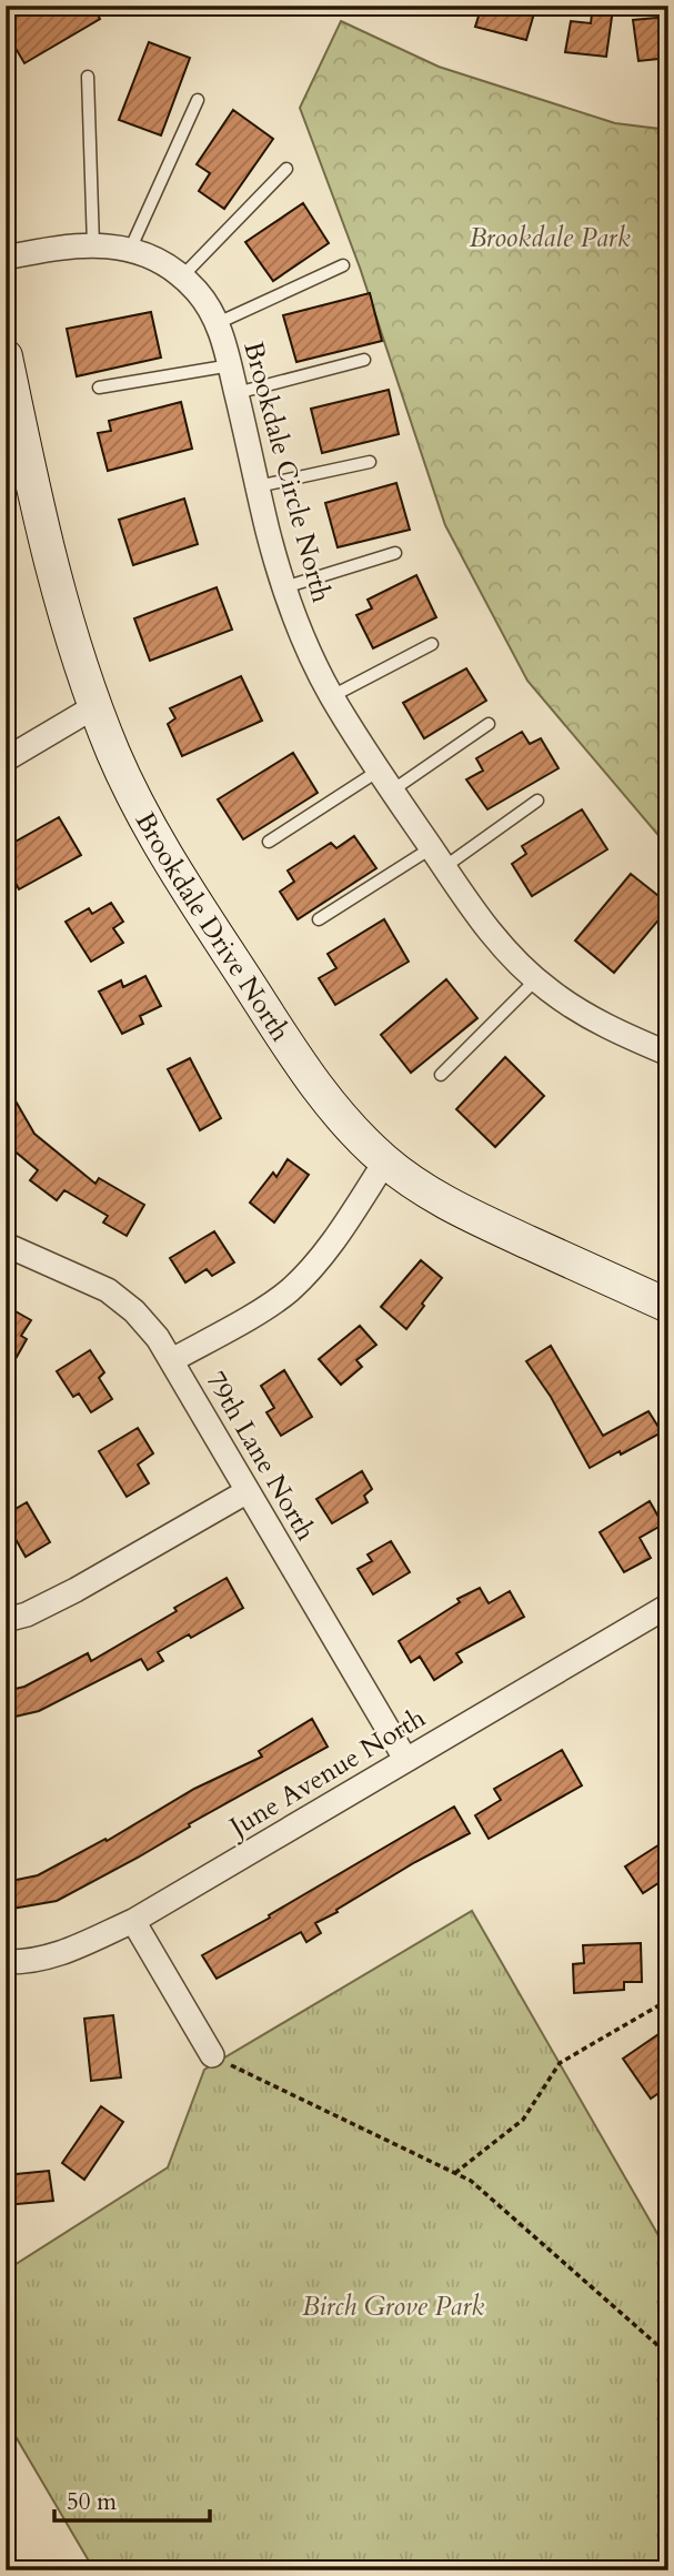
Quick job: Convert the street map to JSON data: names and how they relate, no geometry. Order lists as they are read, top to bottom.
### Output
{
  "streets": {
    "street": [
      "Brookdale Circle North",
      "Brookdale Drive North",
      "79th Lane North",
      "June Avenue North"
    ]
  },
  "crossings": [
    ["79th Lane North", "June Avenue North"]
  ],
  "parks": ["Brookdale Park", "Birch Grove Park"],
  "scale_bar": "50 m"
}
